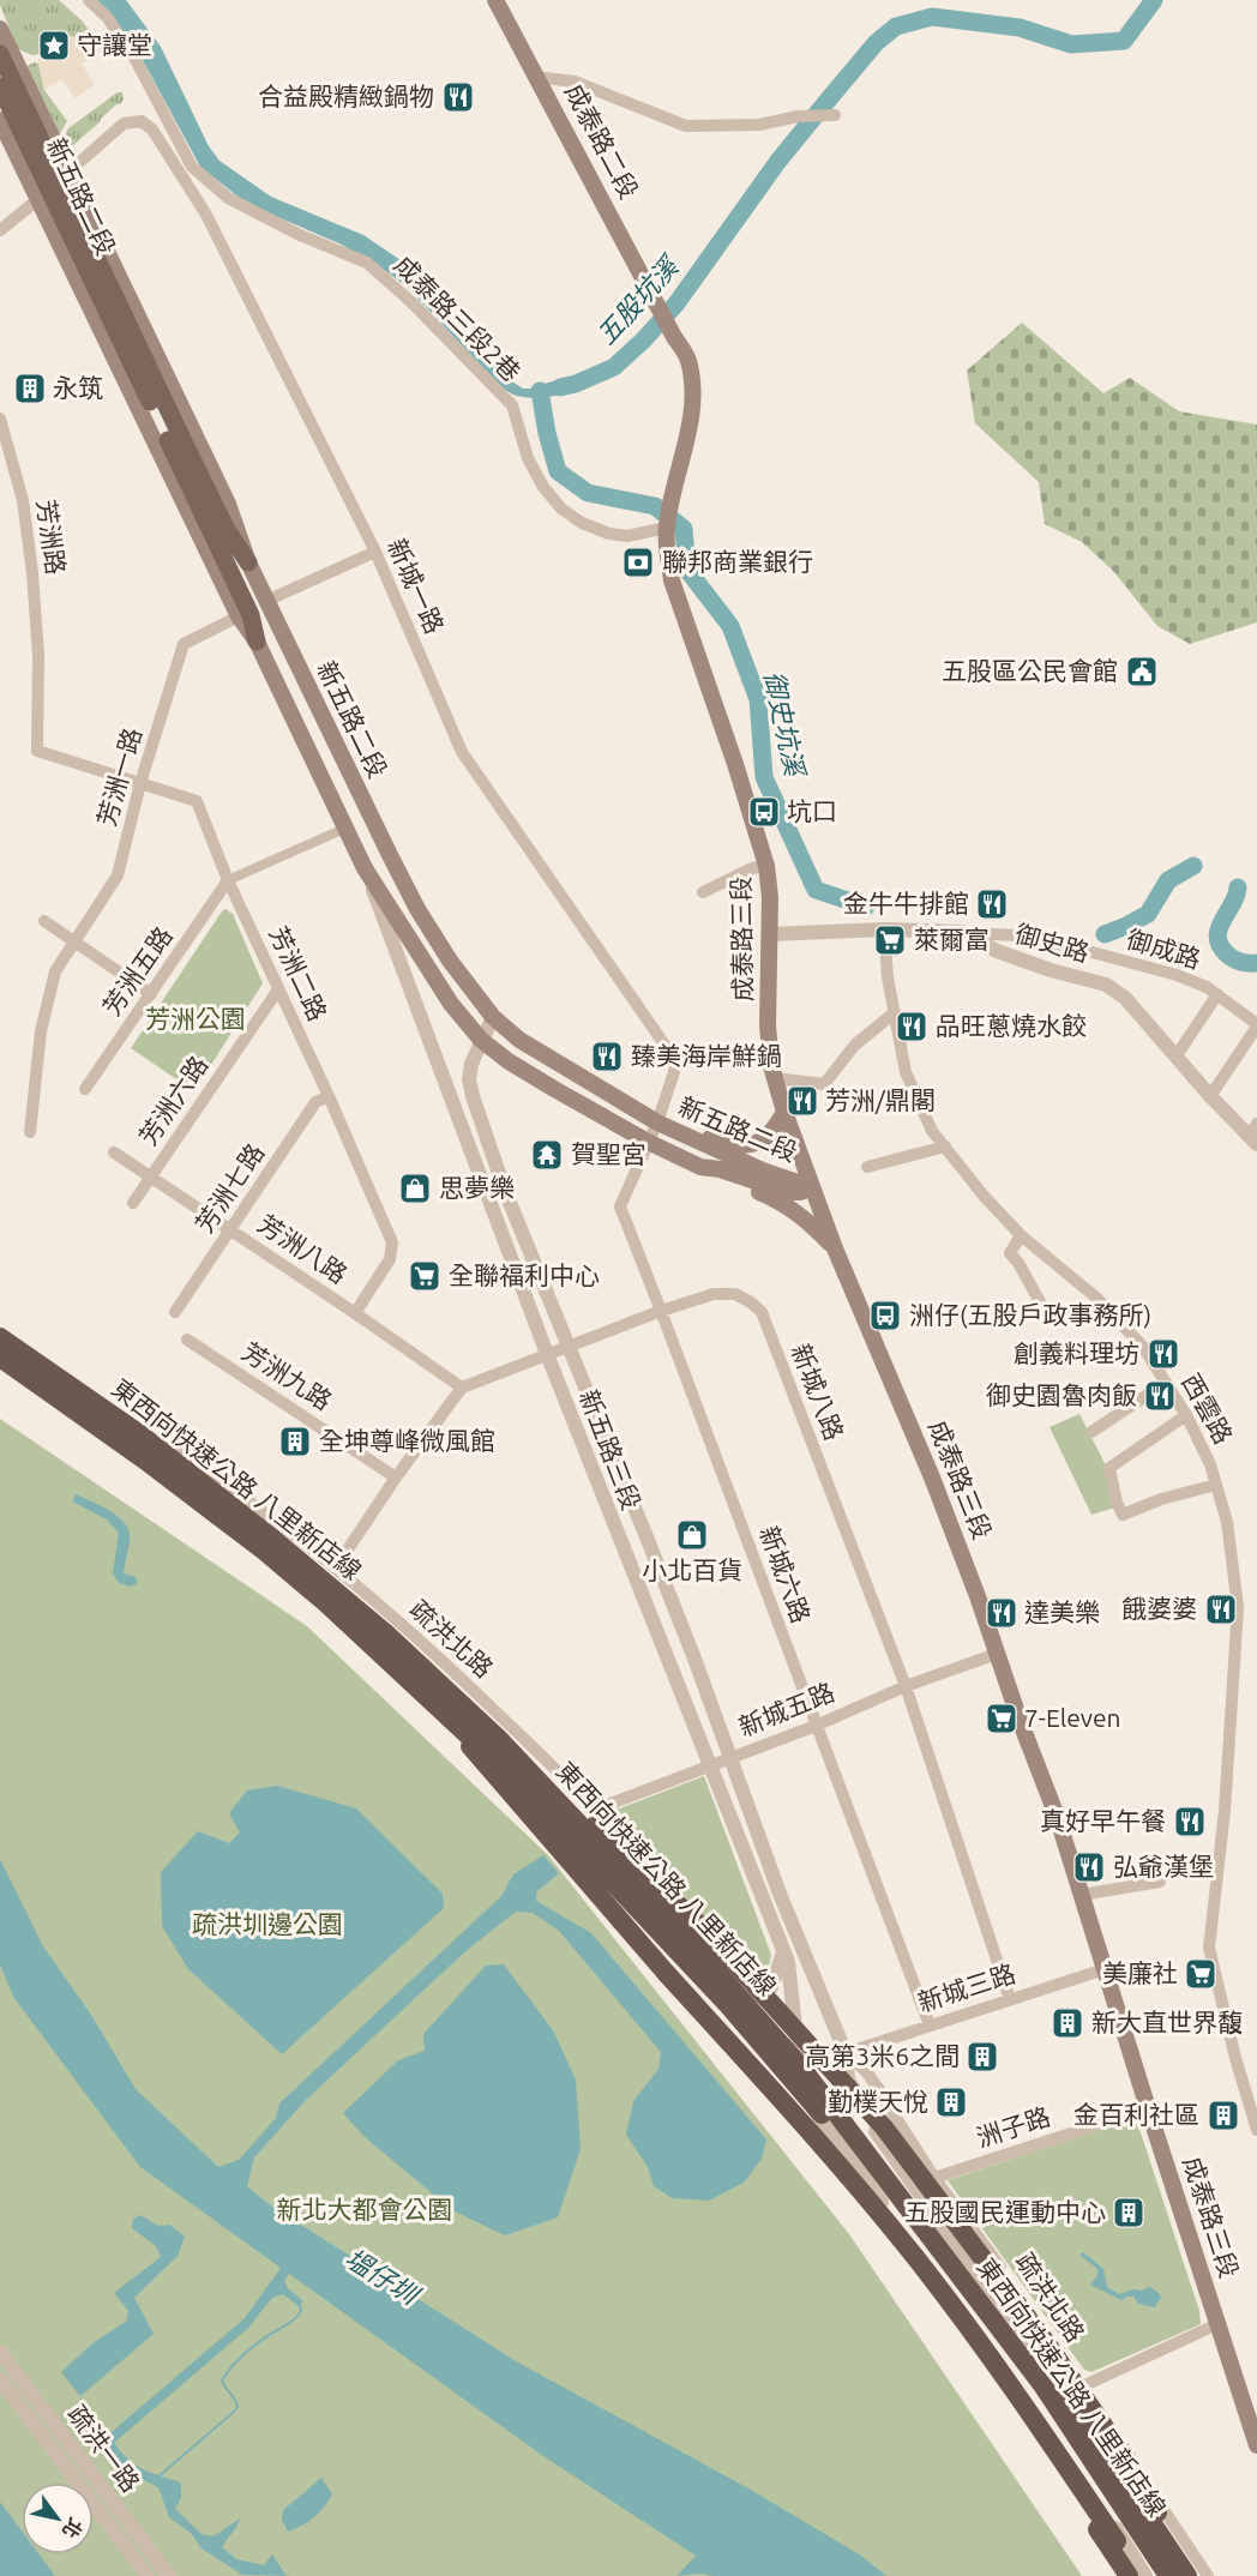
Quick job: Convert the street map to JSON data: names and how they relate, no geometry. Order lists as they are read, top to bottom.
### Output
{
  "streets": {
    "highway": ["東西向快速公路 八里新店線"],
    "main road": ["成泰路二段", "新五路二段", "成泰路三段"],
    "street": [
      "成泰路三段2巷",
      "芳洲路",
      "新城一路",
      "芳洲一路",
      "御史路",
      "御成路",
      "芳洲五路",
      "芳洲二路",
      "芳洲六路",
      "芳洲七路",
      "芳洲八路",
      "芳洲九路",
      "新城八路",
      "西雲路",
      "新五路三段",
      "新城六路",
      "疏洪北路",
      "新城五路",
      "新城三路",
      "洲子路",
      "疏洪一路"
    ]
  },
  "crossings": [
    ["成泰路二段", "成泰路三段"],
    ["新五路二段", "新城一路"],
    ["新五路二段", "芳洲一路"],
    ["新五路二段", "成泰路三段"],
    ["新五路二段", "新五路三段"],
    ["新五路二段", "新城六路"],
    ["成泰路三段2巷", "成泰路三段"],
    ["芳洲路", "芳洲二路"],
    ["新城一路", "新城六路"],
    ["芳洲一路", "芳洲二路"],
    ["成泰路三段", "御史路"],
    ["成泰路三段", "新城五路"],
    ["成泰路三段", "新城三路"],
    ["成泰路三段", "洲子路"],
    ["御史路", "御成路"],
    ["御史路", "西雲路"],
    ["芳洲五路", "芳洲二路"],
    ["芳洲二路", "芳洲六路"],
    ["芳洲二路", "芳洲七路"],
    ["芳洲二路", "芳洲八路"],
    ["芳洲六路", "芳洲八路"],
    ["芳洲七路", "芳洲八路"],
    ["芳洲八路", "新城八路"],
    ["新城八路", "新五路三段"],
    ["新城八路", "新城六路"],
    ["新城八路", "新城五路"],
    ["新城八路", "新城三路"],
    ["新五路三段", "疏洪北路"],
    ["新五路三段", "新城五路"],
    ["新五路三段", "新城三路"],
    ["東西向快速公路 八里新店線", "疏洪北路"],
    ["新城六路", "新城五路"],
    ["新城六路", "新城三路"],
    ["疏洪北路", "新城五路"],
    ["疏洪北路", "新城三路"],
    ["疏洪北路", "洲子路"]
  ],
  "water": ["五股坑溪", "御史坑溪", "塭仔圳"],
  "parks": ["芳洲公園", "疏洪圳邊公園", "新北大都會公園"],
  "places": {
    "place": ["守讓堂"],
    "restaurant": [
      "合益殿精緻鍋物",
      "金牛牛排館",
      "品旺蔥燒水餃",
      "臻美海岸鮮鍋",
      "芳洲/鼎閣",
      "創義料理坊",
      "御史園魯肉飯",
      "餓婆婆",
      "達美樂",
      "真好早午餐",
      "弘爺漢堡"
    ],
    "building": [
      "永筑",
      "全坤尊峰微風館",
      "新大直世界馥",
      "高第3米6之間",
      "勤樸天悅",
      "金百利社區",
      "五股國民運動中心"
    ],
    "bank": ["聯邦商業銀行"],
    "public building": ["五股區公民會館"],
    "bus stop": ["坑口", "洲仔(五股戶政事務所)"],
    "supermarket": [
      "萊爾富",
      "全聯福利中心",
      "7-Eleven",
      "美廉社"
    ],
    "temple": ["賀聖宮"],
    "shop": ["思夢樂", "小北百貨"]
  },
  "north": "bottom right"
}
